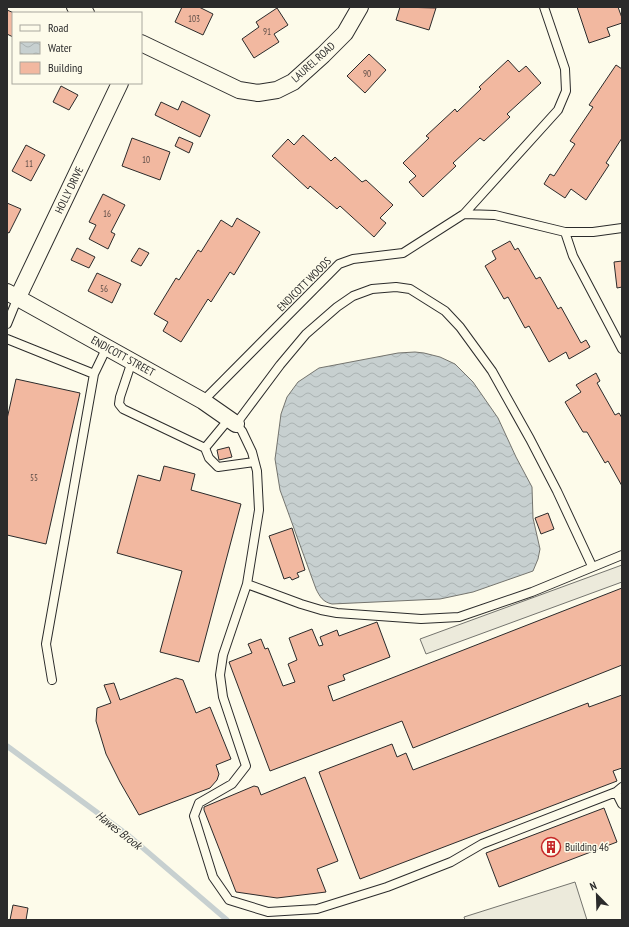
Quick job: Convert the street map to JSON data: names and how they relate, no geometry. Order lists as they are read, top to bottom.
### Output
{
  "streets": {
    "street": ["LAUREL ROAD", "HOLLY DRIVE", "ENDICOTT STREET"],
    "lane": ["ENDICOTT WOODS"]
  },
  "crossings": [
    ["HOLLY DRIVE", "ENDICOTT STREET"],
    ["ENDICOTT WOODS", "ENDICOTT STREET"]
  ],
  "water": ["Hawes Brook"],
  "places": {
    "building": ["Building 46"]
  },
  "house_numbers": [
    "103",
    "91",
    "90",
    "10",
    "11",
    "16",
    "56",
    "55"
  ],
  "legend": ["Road", "Water", "Building"],
  "north": "top left"
}
